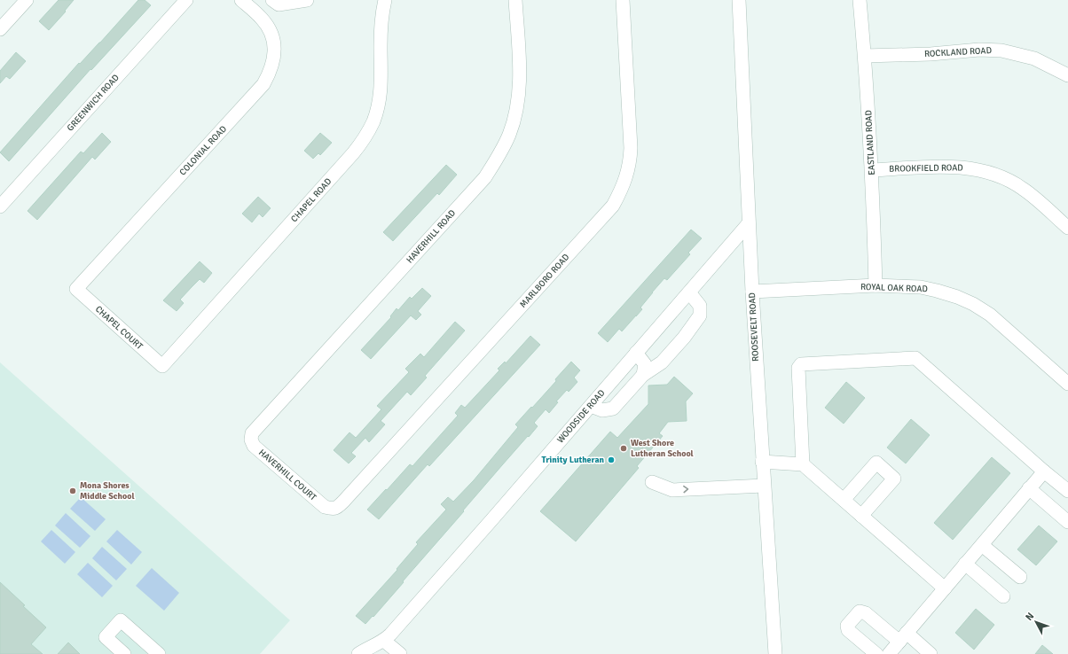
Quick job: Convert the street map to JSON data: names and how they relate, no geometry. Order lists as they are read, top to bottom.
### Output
{
  "streets": {
    "street": [
      "ROCKLAND ROAD",
      "GREENWICH ROAD",
      "EASTLAND ROAD",
      "COLONIAL ROAD",
      "BROOKFIELD ROAD",
      "CHAPEL ROAD",
      "HAVERHILL ROAD",
      "MARLBORO ROAD",
      "ROYAL OAK ROAD",
      "ROOSEVELT ROAD",
      "CHAPEL COURT",
      "WOODSIDE ROAD",
      "HAVERHILL COURT"
    ]
  },
  "crossings": [
    ["ROCKLAND ROAD", "EASTLAND ROAD"],
    ["EASTLAND ROAD", "BROOKFIELD ROAD"],
    ["EASTLAND ROAD", "ROYAL OAK ROAD"],
    ["COLONIAL ROAD", "CHAPEL COURT"],
    ["CHAPEL ROAD", "CHAPEL COURT"],
    ["HAVERHILL ROAD", "HAVERHILL COURT"],
    ["MARLBORO ROAD", "HAVERHILL COURT"],
    ["ROYAL OAK ROAD", "ROOSEVELT ROAD"],
    ["ROOSEVELT ROAD", "WOODSIDE ROAD"]
  ],
  "places": ["West Shore Lutheran School", "Trinity Lutheran", "Mona Shores Middle School"],
  "north": "top left"
}
